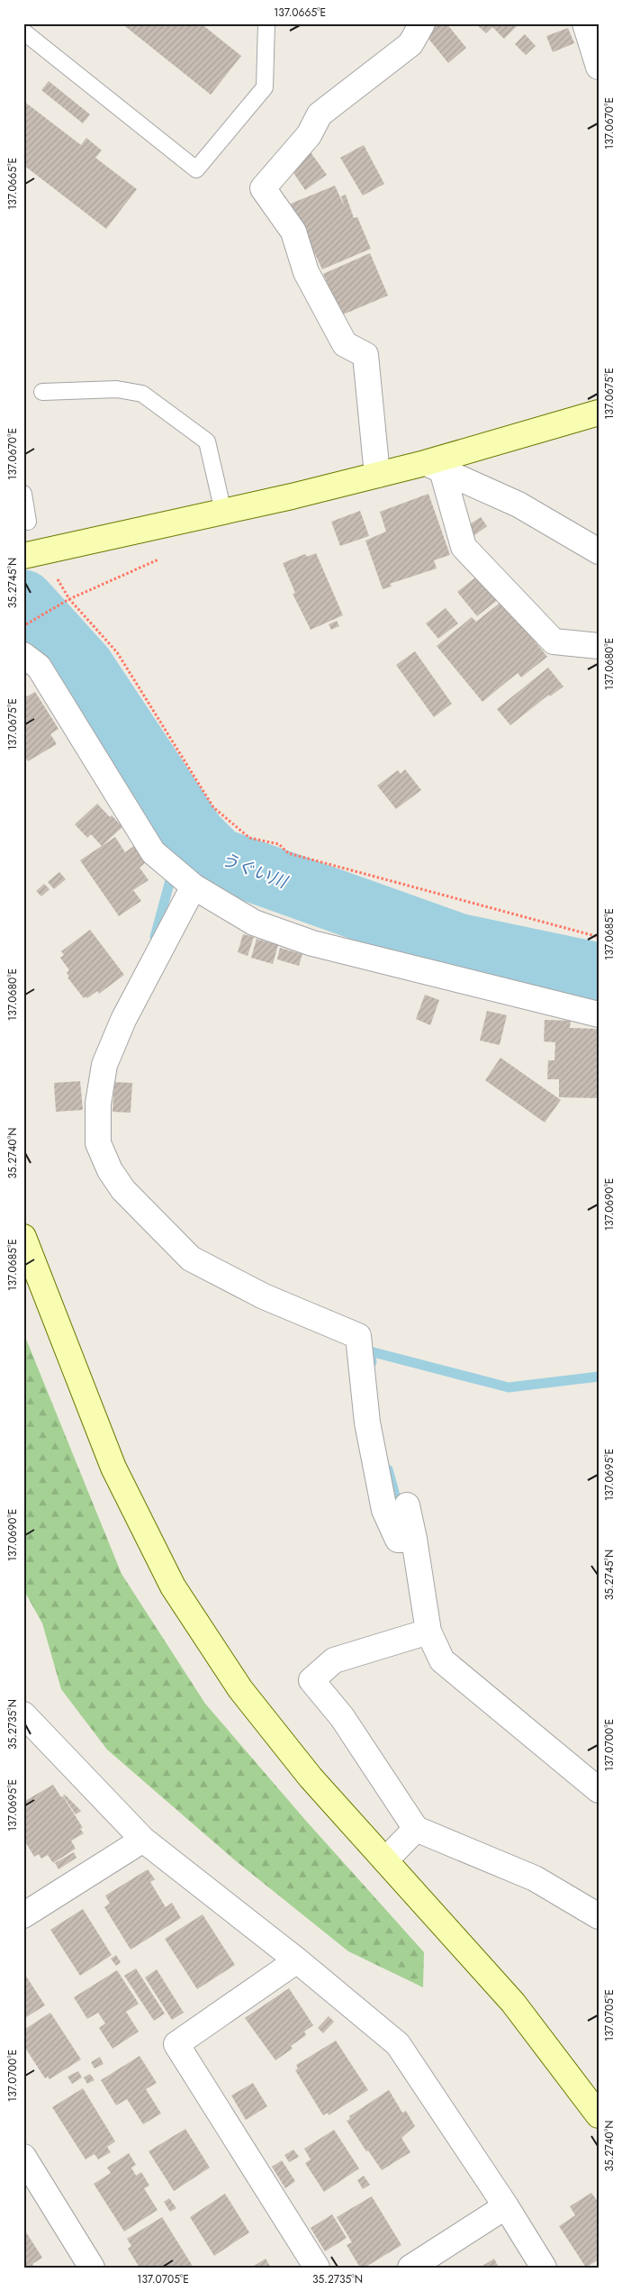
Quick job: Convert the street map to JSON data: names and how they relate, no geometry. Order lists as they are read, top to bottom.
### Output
{
  "water": ["うぐい川"],
  "coordinates": [
    "137.0665°E",
    "137.0670°E",
    "137.0675°E",
    "35.2745°N",
    "137.0680°E",
    "137.0685°E",
    "35.2740°N",
    "137.0690°E",
    "137.0695°E",
    "35.2735°N",
    "137.0700°E",
    "137.0705°E"
  ]
}
